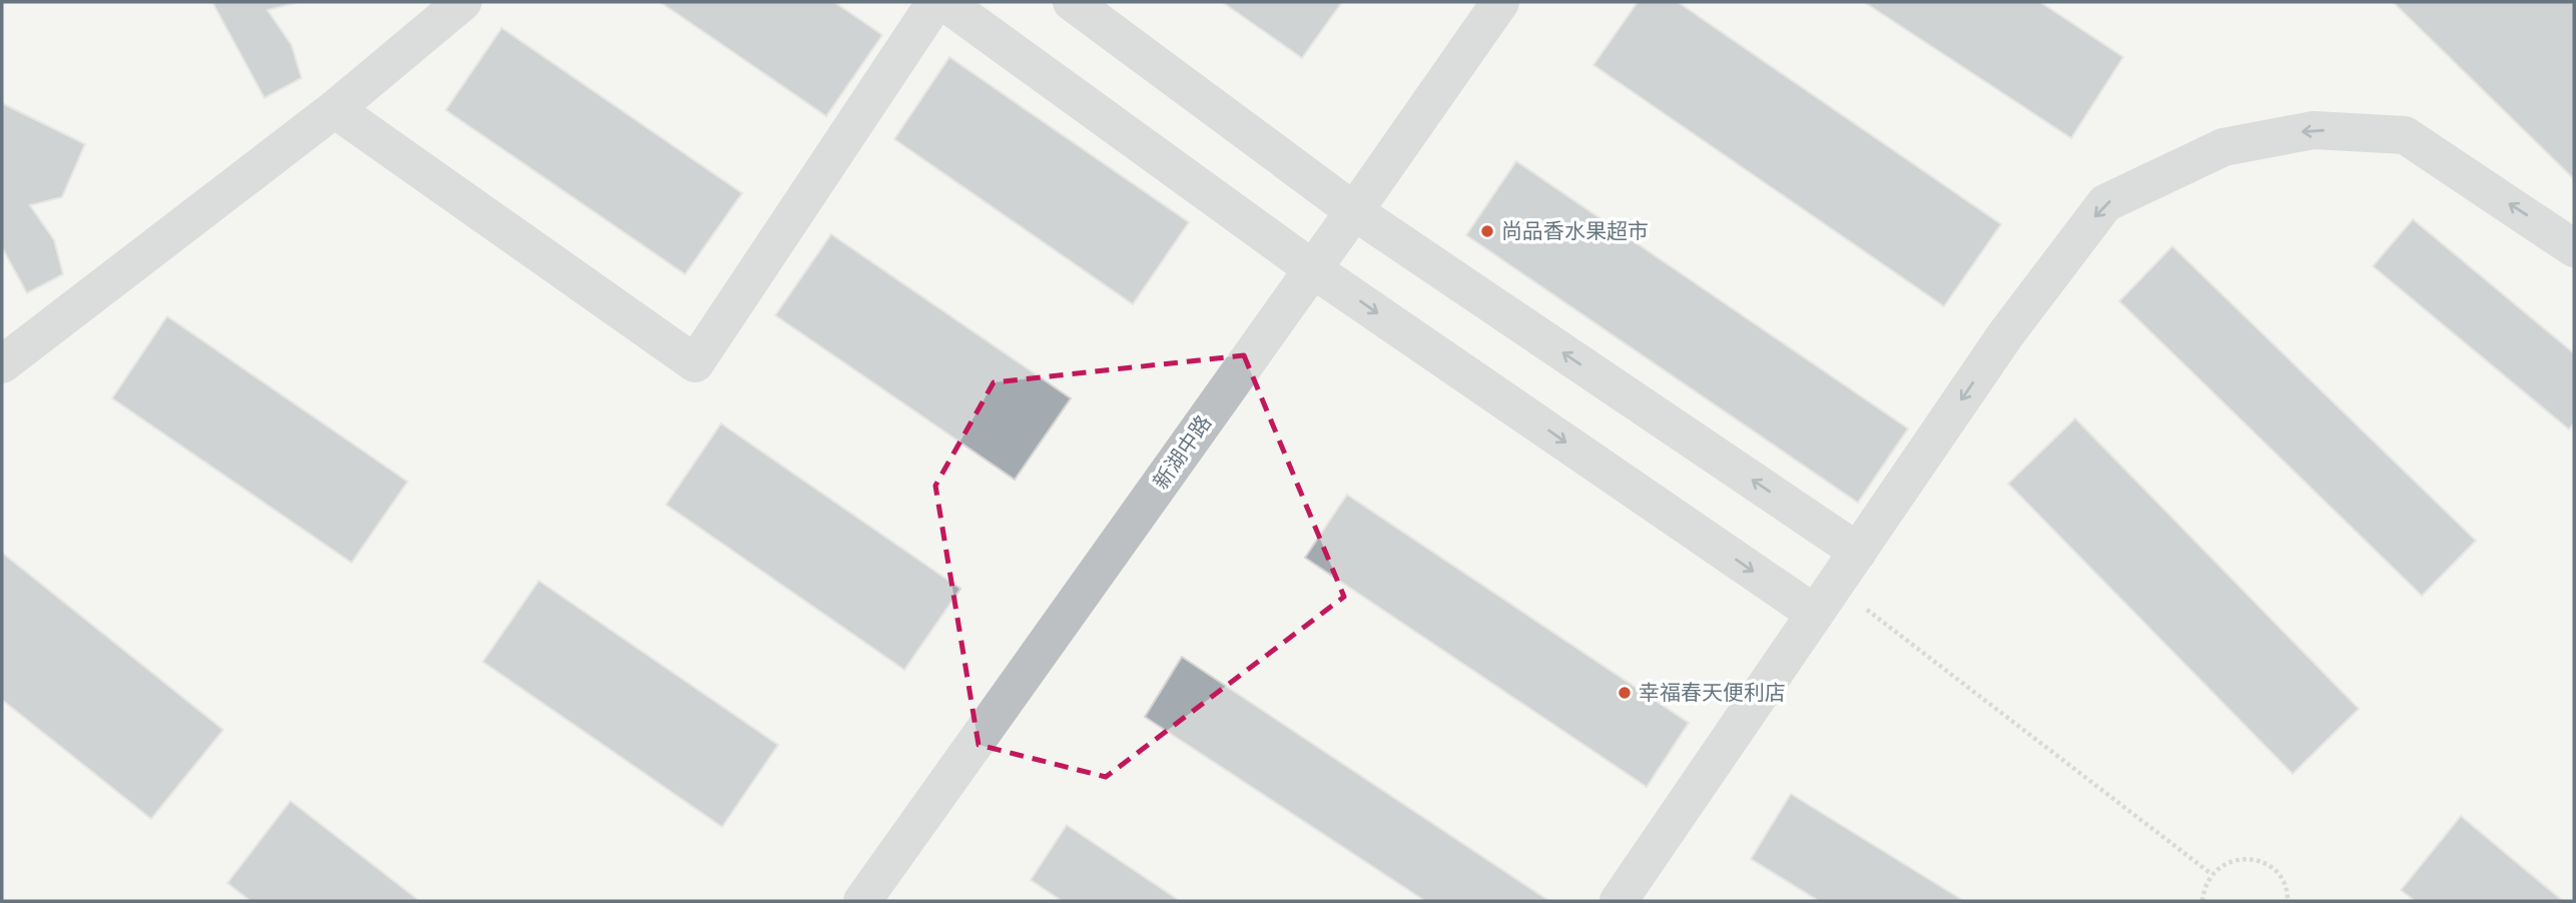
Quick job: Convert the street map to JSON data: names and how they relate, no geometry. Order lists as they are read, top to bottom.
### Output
{
  "streets": {
    "street": ["新湖中路"]
  },
  "places": ["尚品香水果超市", "幸福春天便利店"]
}
